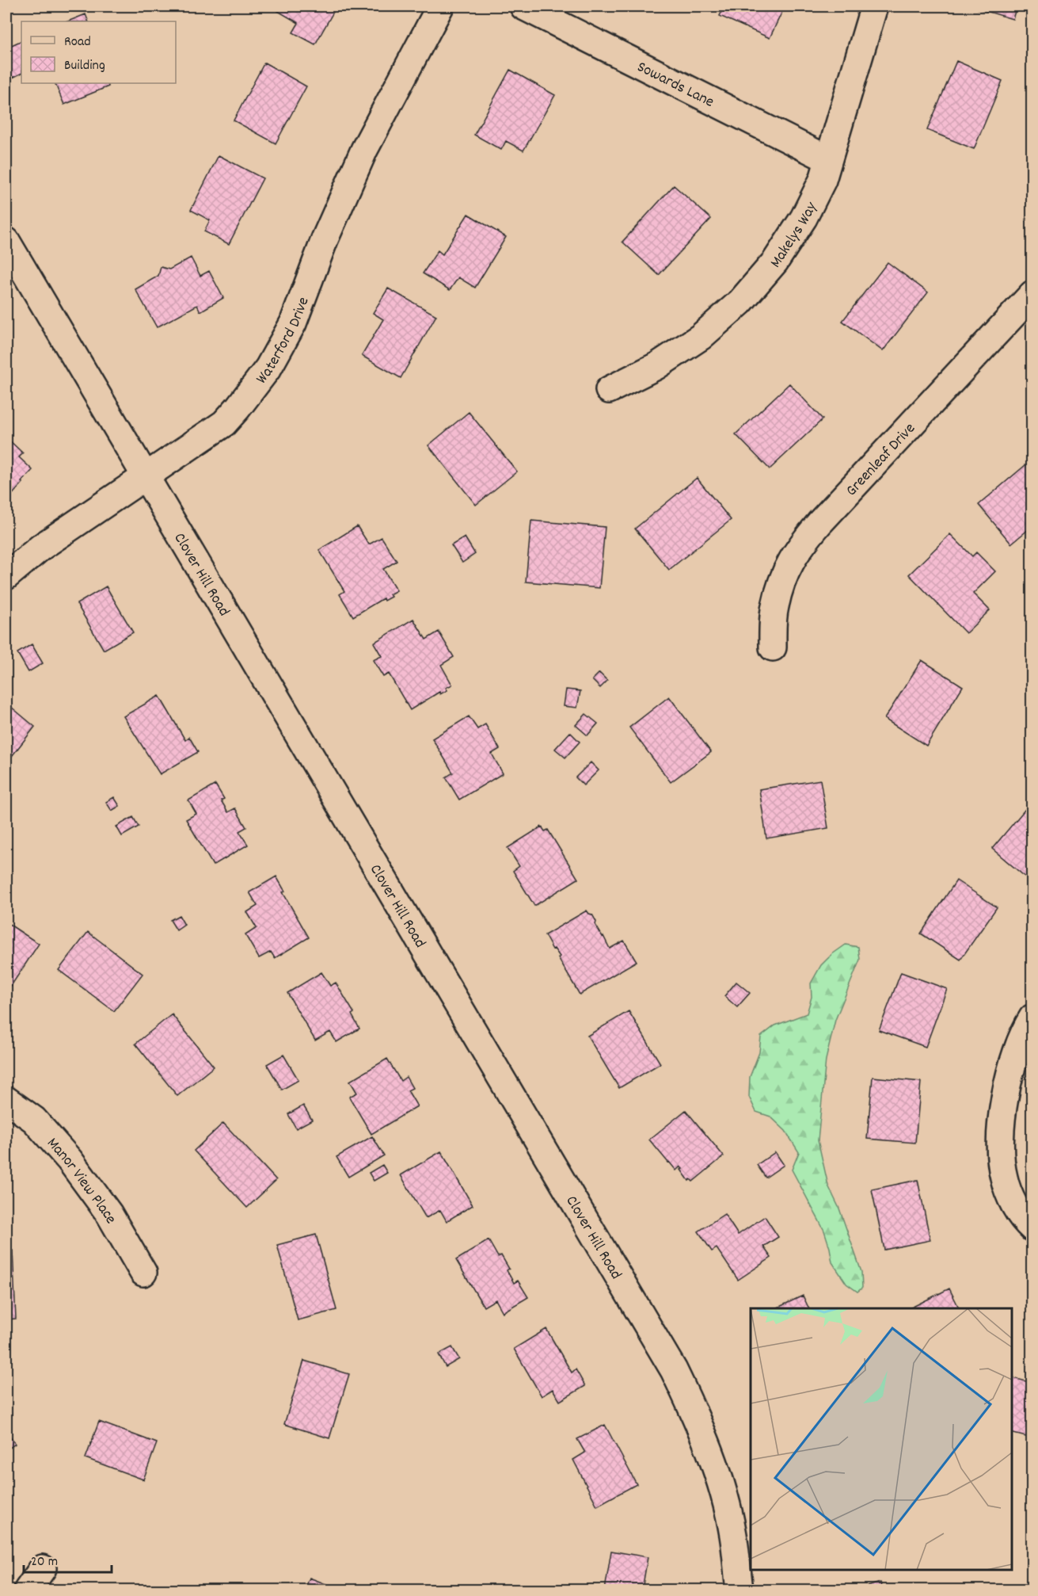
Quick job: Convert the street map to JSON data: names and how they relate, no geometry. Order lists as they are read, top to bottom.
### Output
{
  "streets": {
    "street": [
      "Sowards Lane",
      "Makelys Way",
      "Waterford Drive",
      "Greenleaf Drive",
      "Clover Hill Road",
      "Manor View Place"
    ]
  },
  "crossings": [
    ["Sowards Lane", "Makelys Way"],
    ["Waterford Drive", "Clover Hill Road"]
  ],
  "legend": ["Road", "Building"],
  "scale_bar": "20 m"
}
